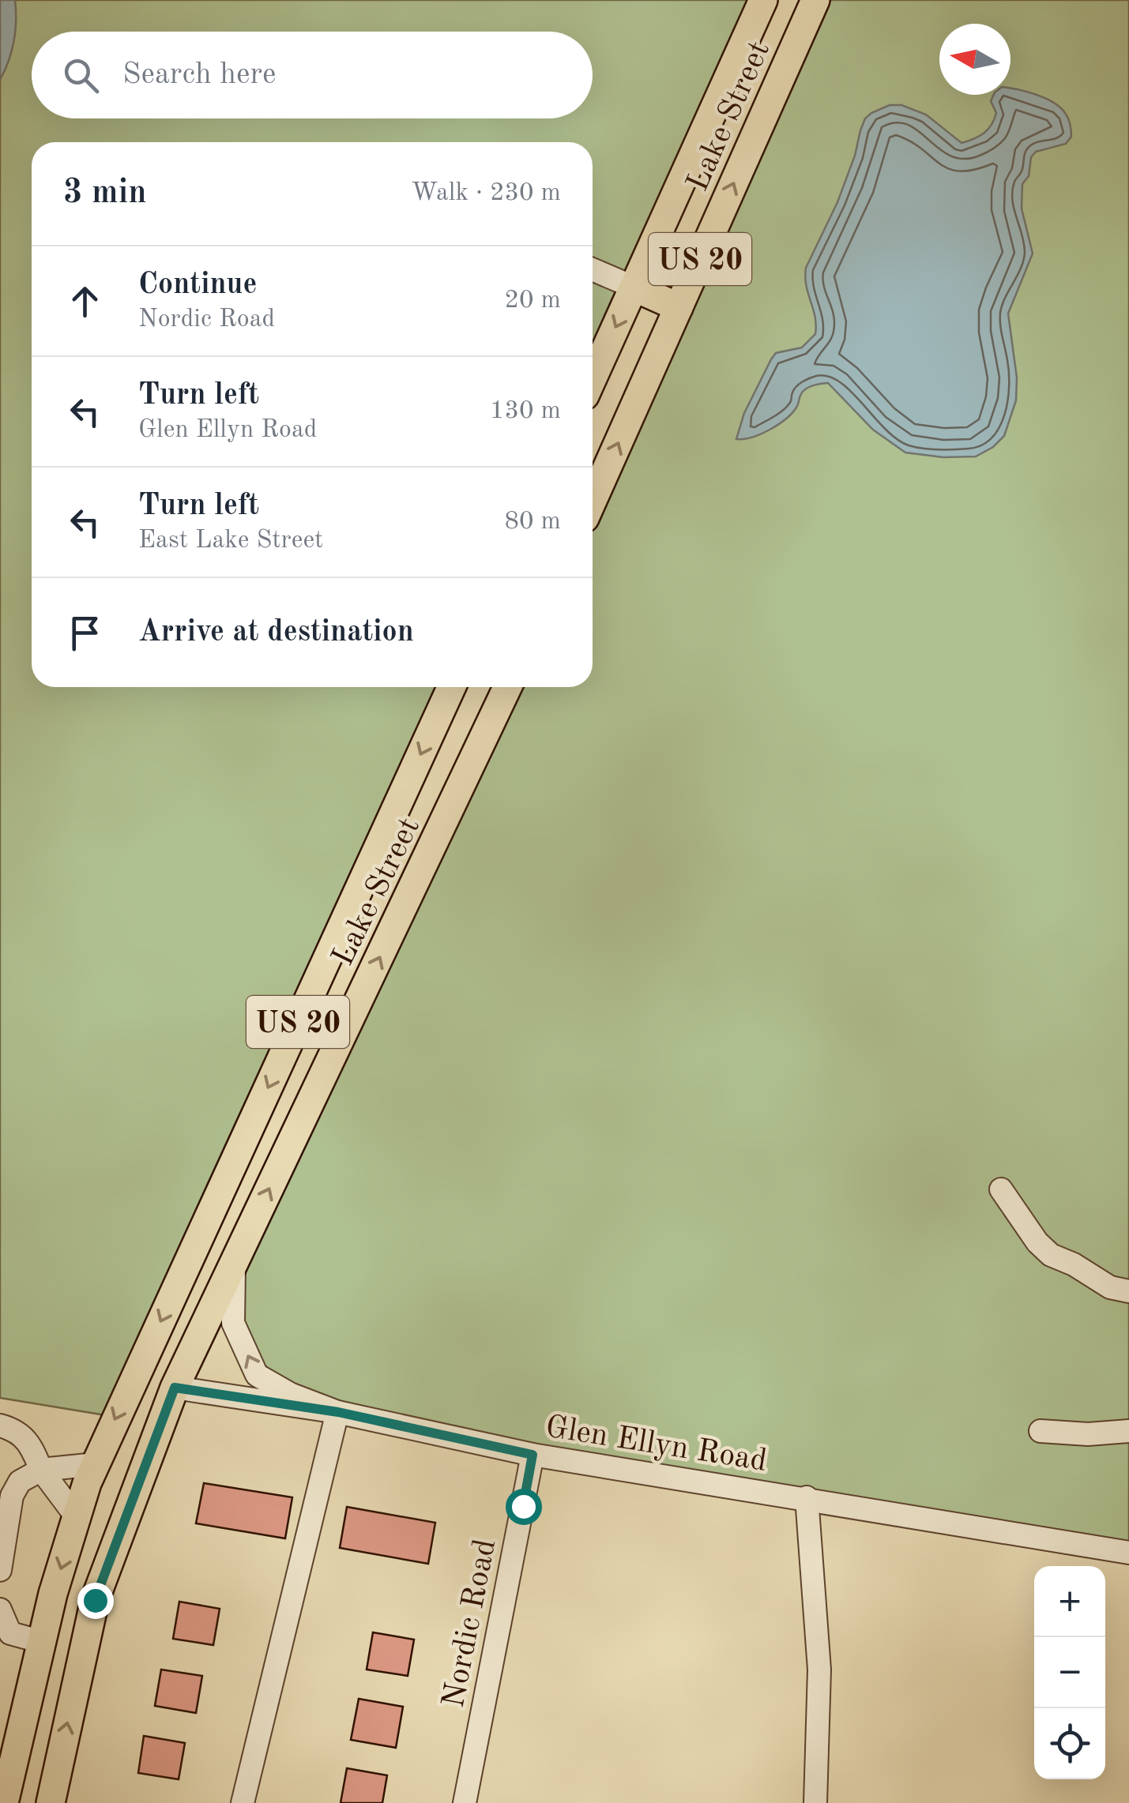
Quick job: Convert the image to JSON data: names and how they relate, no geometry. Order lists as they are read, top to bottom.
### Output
{
  "streets": {
    "main road": ["Lake Street", "US 20"],
    "street": ["Glen Ellyn Road", "Nordic Road"]
  },
  "crossings": [
    ["Lake Street", "US 20"],
    ["Lake Street", "Glen Ellyn Road"],
    ["US 20", "Glen Ellyn Road"],
    ["Glen Ellyn Road", "Nordic Road"]
  ],
  "north": "left",
  "page": {
    "search": "Search here",
    "heading": ["3 min", "Walk · 230 m"],
    "list": [
      ["Continue", "Nordic Road", "20 m"],
      ["Turn left", "Glen Ellyn Road", "130 m"],
      ["Turn left", "East Lake Street", "80 m"],
      "Arrive at destination"
    ],
    "map_buttons": ["+", "−"]
  }
}
